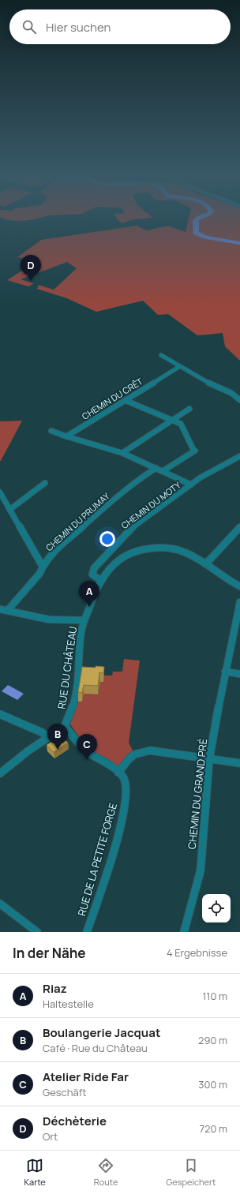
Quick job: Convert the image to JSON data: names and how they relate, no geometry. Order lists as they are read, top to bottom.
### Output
{
  "streets": {
    "street": [
      "CHEMIN DU CRÊT",
      "CHEMIN DU MOTY",
      "CHEMIN DU PRUMAY",
      "RUE DU CHÂTEAU",
      "CHEMIN DU GRAND PRÉ",
      "RUE DE LA PETITE FORGE"
    ]
  },
  "crossings": [
    ["CHEMIN DU MOTY", "RUE DU CHÂTEAU"],
    ["RUE DU CHÂTEAU", "RUE DE LA PETITE FORGE"]
  ],
  "page": {
    "search": "Hier suchen",
    "pins": [
      "D",
      "A",
      "B",
      "C"
    ],
    "heading": ["In der Nähe", "4 Ergebnisse"],
    "list": [
      {
        "mark": "A",
        "name": "Riaz",
        "note": "Haltestelle",
        "value": "110 m"
      },
      {
        "mark": "B",
        "name": "Boulangerie Jacquat",
        "note": "Café · Rue du Château",
        "value": "290 m"
      },
      {
        "mark": "C",
        "name": "Atelier Ride Far",
        "note": "Geschäft",
        "value": "300 m"
      },
      {
        "mark": "D",
        "name": "Déchèterie",
        "note": "Ort",
        "value": "720 m"
      }
    ],
    "nav": ["Karte", "Route", "Gespeichert"]
  }
}
